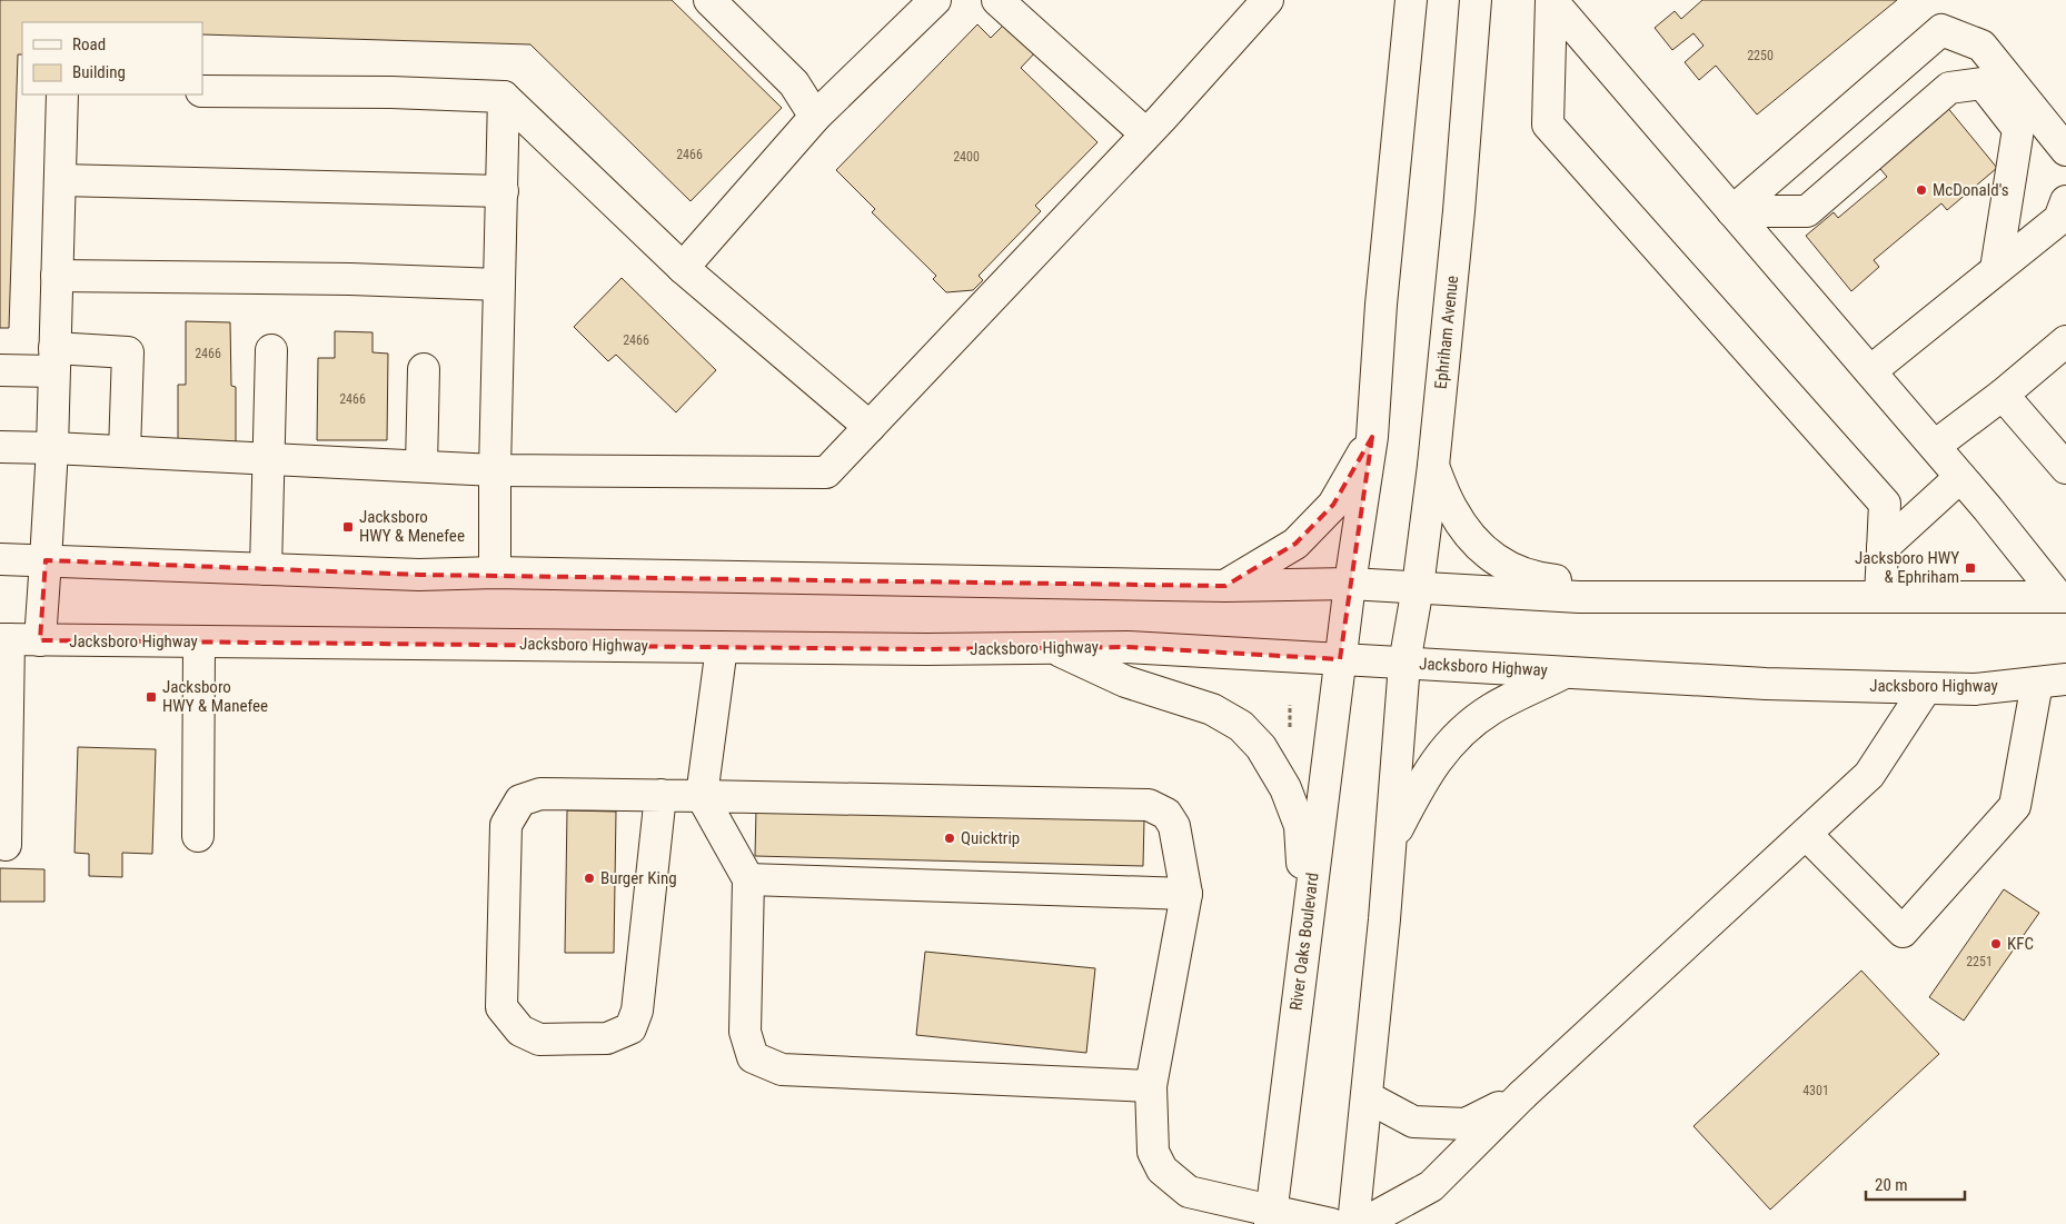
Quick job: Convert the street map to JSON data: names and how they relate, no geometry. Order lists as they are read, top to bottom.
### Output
{
  "streets": {
    "main road": ["Ephriham Avenue", "Jacksboro Highway", "River Oaks Boulevard"]
  },
  "crossings": [
    ["Ephriham Avenue", "Jacksboro Highway"],
    ["Jacksboro Highway", "River Oaks Boulevard"]
  ],
  "places": {
    "other": [
      "McDonald's",
      "Quicktrip",
      "Burger King",
      "KFC"
    ],
    "transit": ["Jacksboro HWY & Menefee", "Jacksboro HWY & Ephriham", "Jacksboro HWY & Manefee"]
  },
  "house_numbers": [
    "2250",
    "2466",
    "2400",
    "2466",
    "2466",
    "2466",
    "2251",
    "4301"
  ],
  "legend": ["Road", "Building"],
  "scale_bar": "20 m"
}
